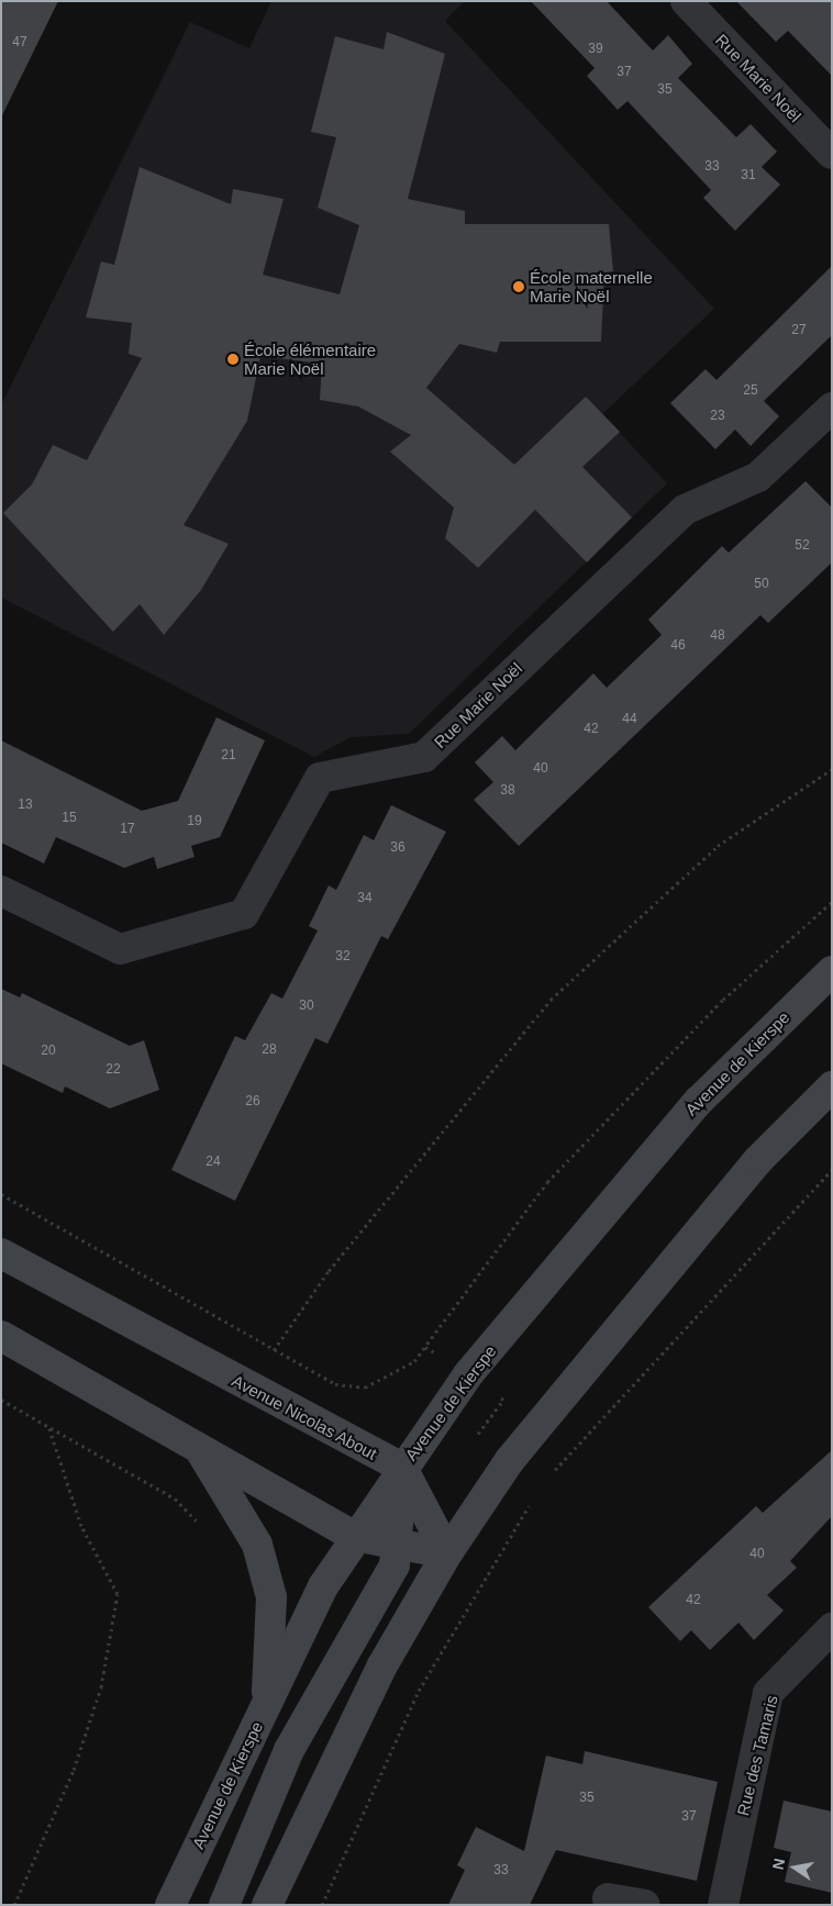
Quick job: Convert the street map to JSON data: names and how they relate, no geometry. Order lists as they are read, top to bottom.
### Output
{
  "streets": {
    "main road": ["Avenue de Kierspe", "Avenue Nicolas About"],
    "street": ["Rue Marie Noël", "Rue des Tamaris"]
  },
  "crossings": [
    ["Avenue de Kierspe", "Avenue Nicolas About"]
  ],
  "places": ["École maternelle Marie Noël", "École élémentaire Marie Noël"],
  "house_numbers": [
    "47",
    "39",
    "37",
    "35",
    "33",
    "31",
    "27",
    "25",
    "23",
    "52",
    "50",
    "48",
    "46",
    "44",
    "42",
    "21",
    "40",
    "38",
    "13",
    "15",
    "19",
    "17",
    "36",
    "34",
    "32",
    "30",
    "28",
    "20",
    "22",
    "26",
    "24",
    "40",
    "42",
    "35",
    "37",
    "33"
  ],
  "north": "left"
}
